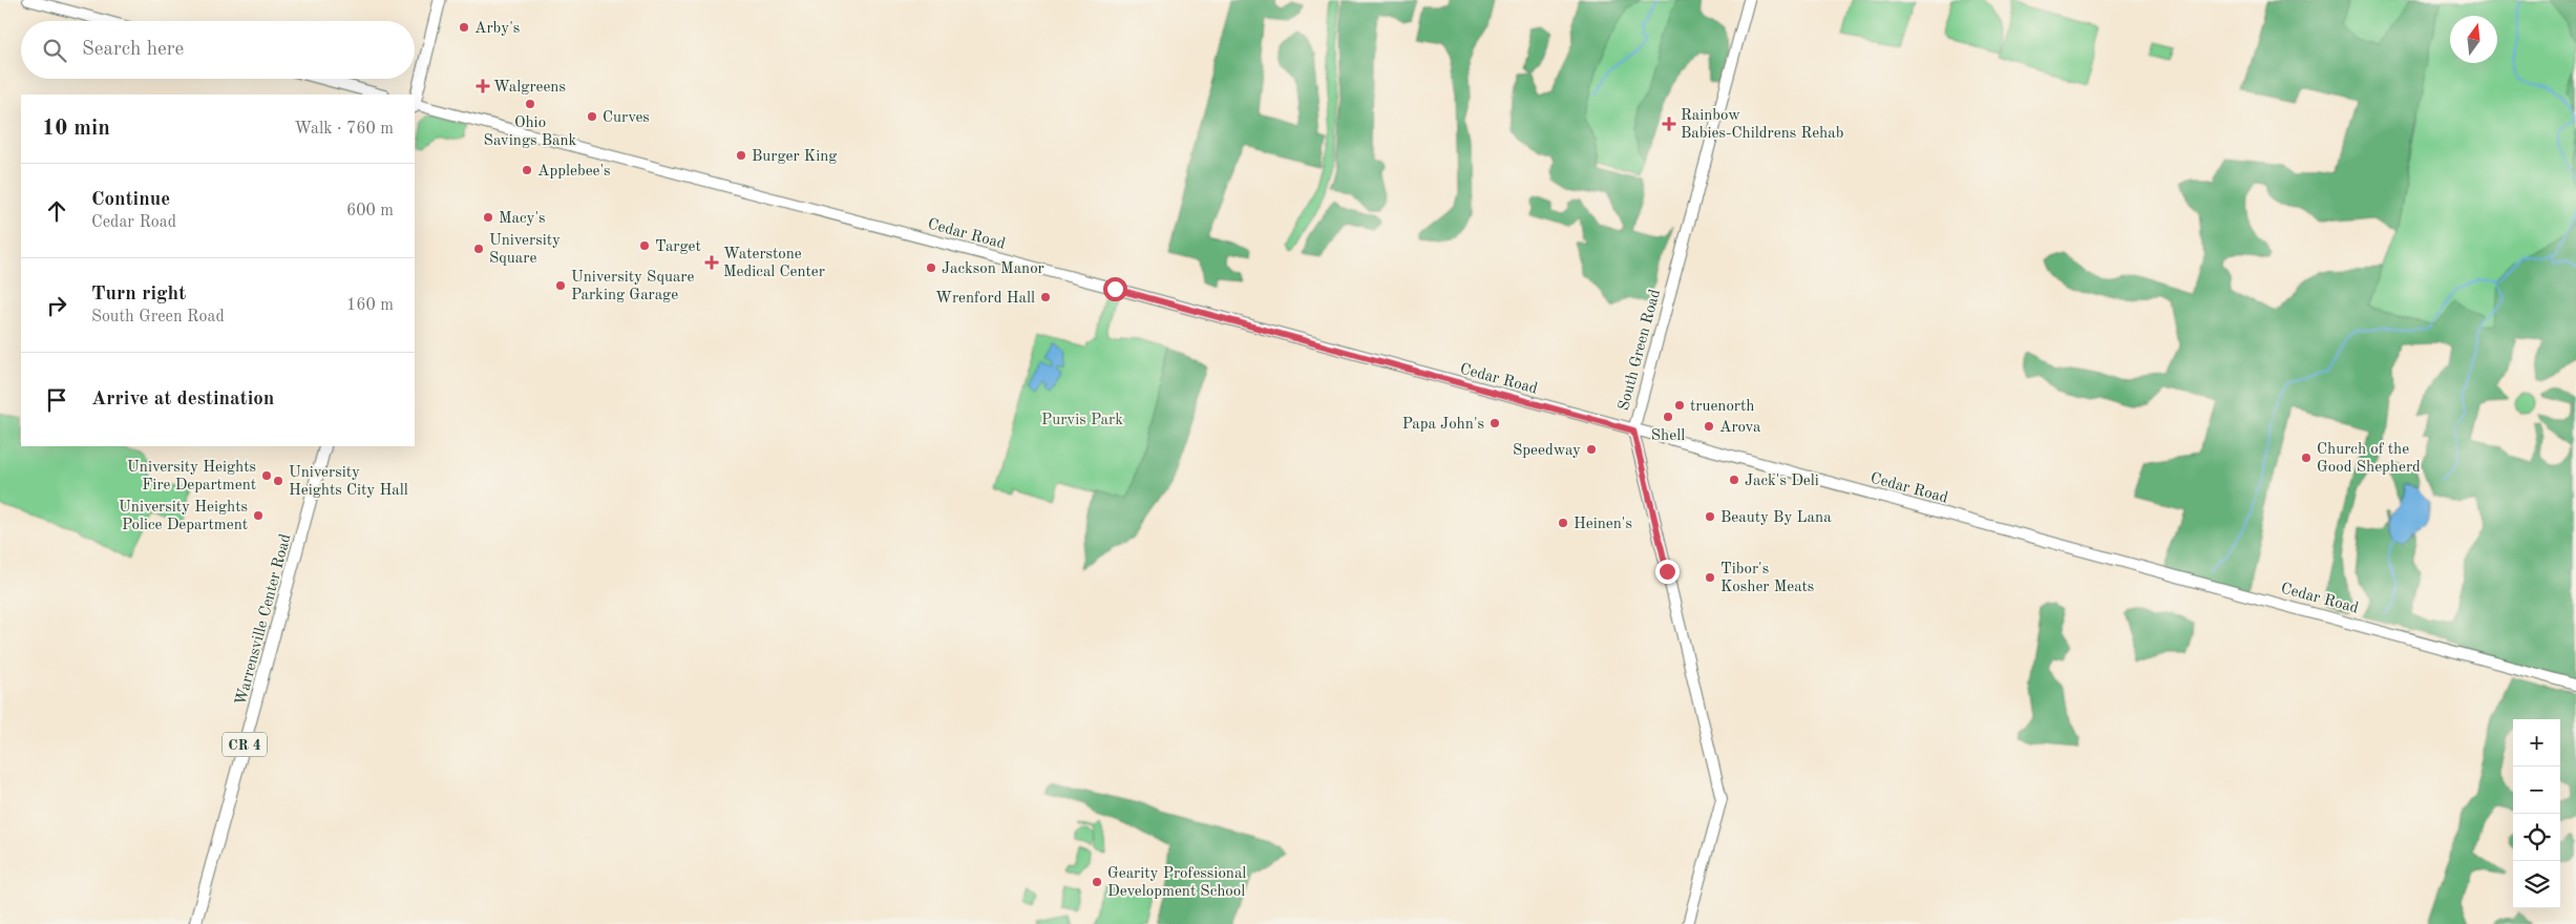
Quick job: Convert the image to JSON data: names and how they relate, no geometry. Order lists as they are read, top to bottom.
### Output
{
  "streets": {
    "main road": [
      "Cedar Road",
      "South Green Road",
      "Warrensville Center Road",
      "CR 4"
    ]
  },
  "crossings": [
    ["Cedar Road", "South Green Road"]
  ],
  "parks": ["Purvis Park"],
  "places": {
    "other": [
      "Arby's",
      "Ohio Savings Bank",
      "Curves",
      "Burger King",
      "Applebee's",
      "Macy's",
      "Target",
      "University Square",
      "Jackson Manor",
      "University Square Parking Garage",
      "Wrenford Hall",
      "truenorth",
      "Shell",
      "Papa John's",
      "Arova",
      "Speedway",
      "Church of the Good Shepherd",
      "University Heights Fire Department",
      "Jack's Deli",
      "University Heights City Hall",
      "University Heights Police Department",
      "Beauty By Lana",
      "Heinen's",
      "Tibor's Kosher Meats",
      "Gearity Professional Development School"
    ],
    "health": ["Walgreens", "Rainbow Babies-Childrens Rehab", "Waterstone Medical Center"]
  },
  "north": "top",
  "page": {
    "search": "Search here",
    "heading": ["10 min", "Walk · 760 m"],
    "list": [
      ["Continue", "Cedar Road", "600 m"],
      ["Turn right", "South Green Road", "160 m"],
      "Arrive at destination"
    ],
    "map_buttons": ["+", "−"]
  }
}
